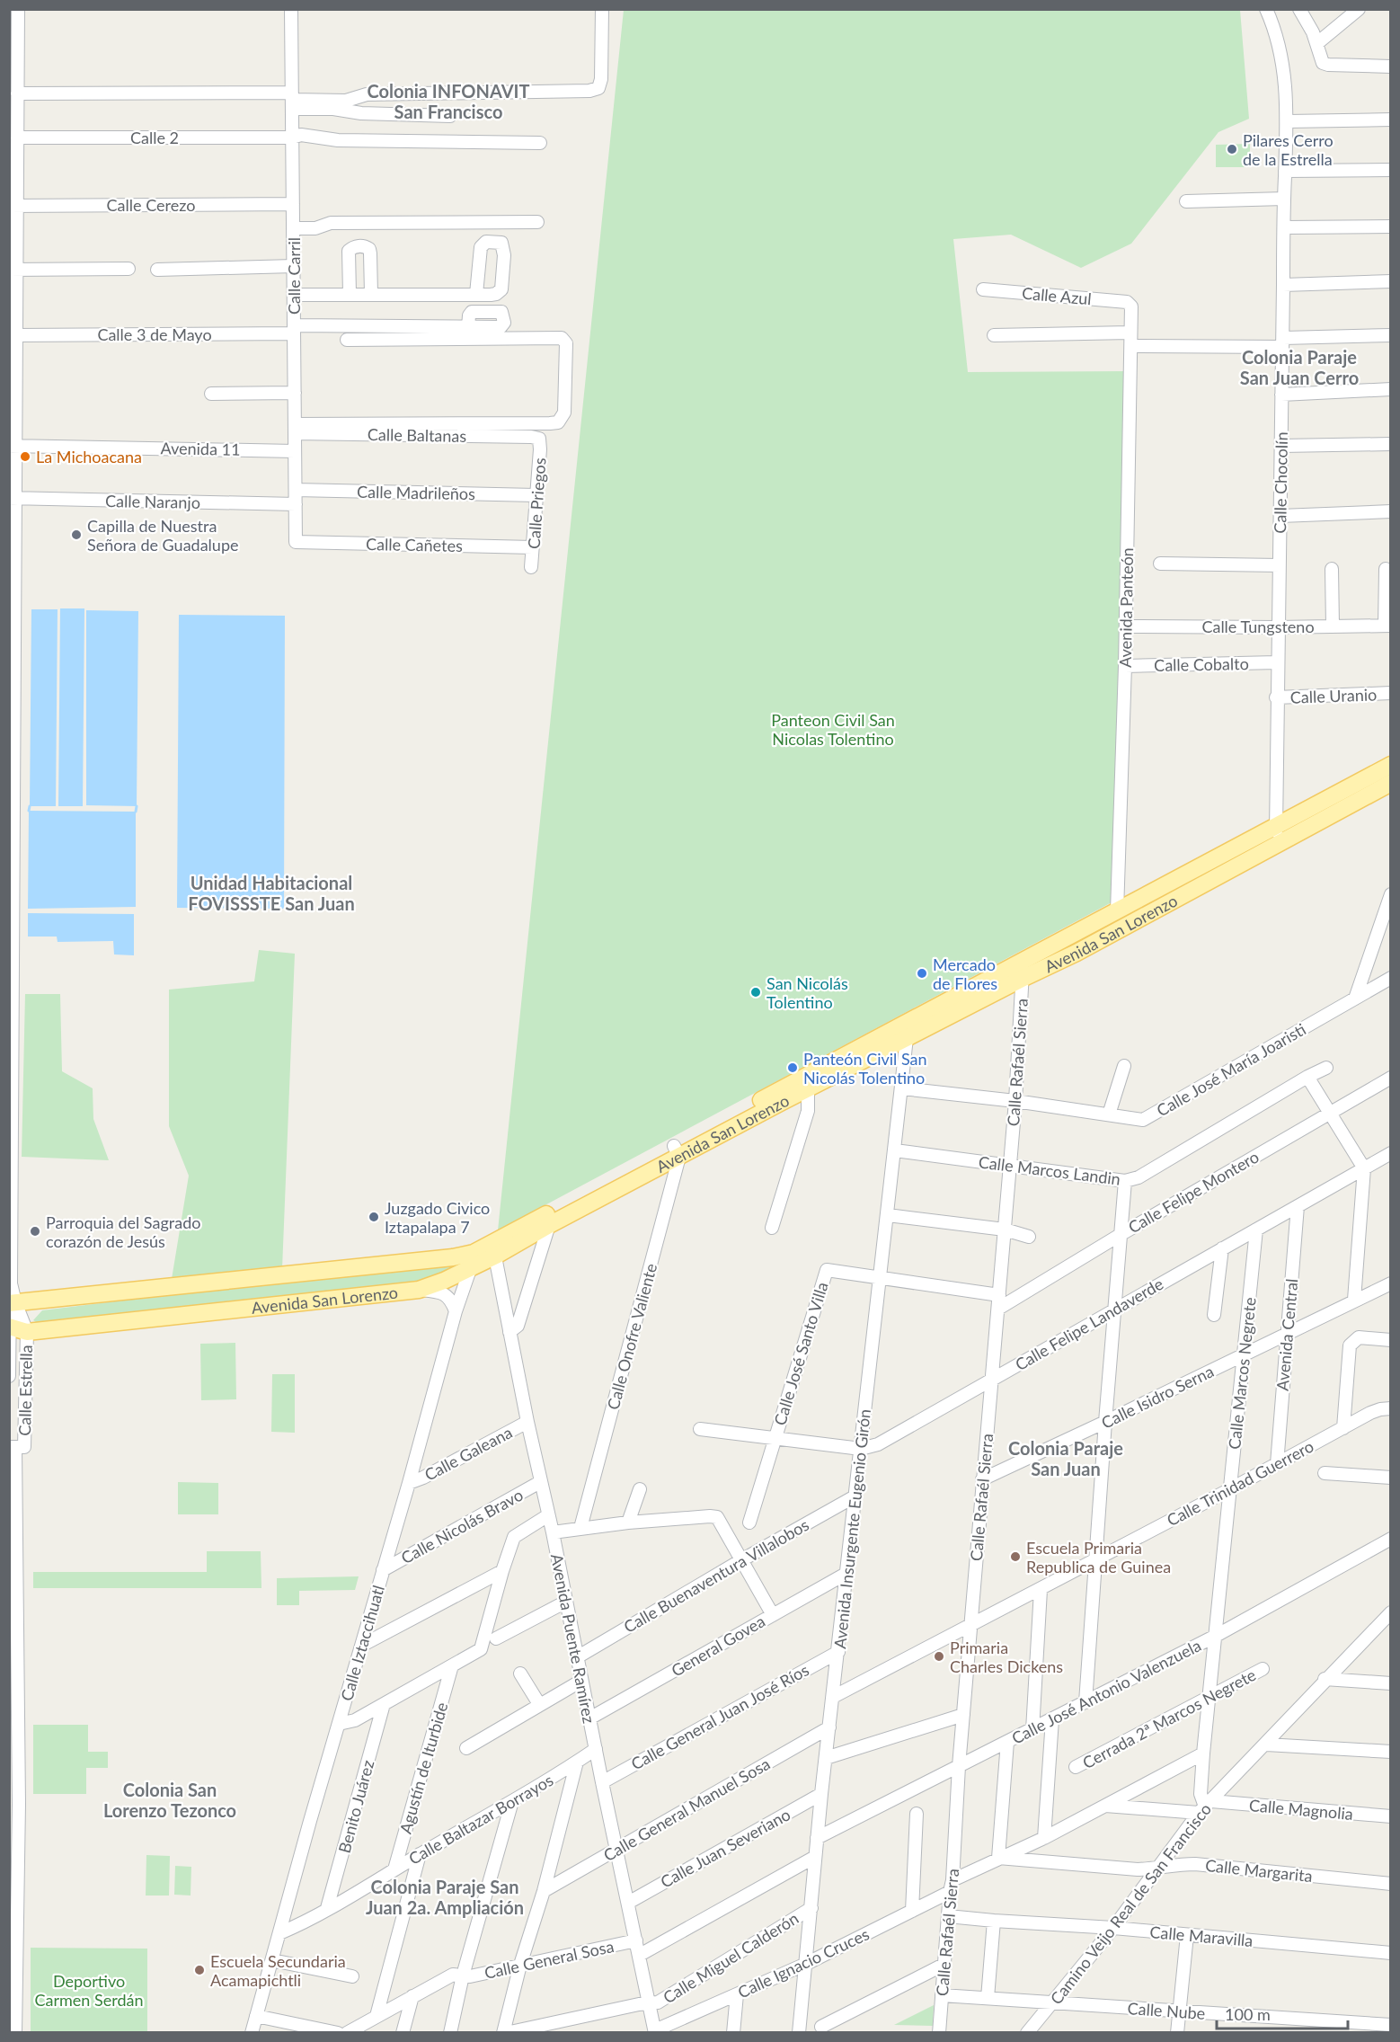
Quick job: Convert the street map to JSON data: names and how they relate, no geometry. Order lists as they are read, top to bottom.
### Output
{
  "streets": {
    "main road": ["Avenida San Lorenzo"],
    "street": [
      "Calle 2",
      "Calle Cerezo",
      "Calle Carril",
      "Calle Azul",
      "Calle 3 de Mayo",
      "Calle Baltanas",
      "Avenida 11",
      "Calle Chocolín",
      "Calle Madrileños",
      "Calle Naranjo",
      "Calle Priegos",
      "Calle Cañetes",
      "Avenida Panteón",
      "Calle Tungsteno",
      "Calle Cobalto",
      "Calle Uranio",
      "Calle Rafaél Sierra",
      "Calle José María Joaristi",
      "Calle Marcos Landin",
      "Calle Felipe Montero",
      "Calle Felipe Landaverde",
      "Avenida Central",
      "Calle Onofre Valiente",
      "Calle José Santo Villa",
      "Calle Marcos Negrete",
      "Calle Estrella",
      "Calle Isidro Serna",
      "Calle Galeana",
      "Calle Trinidad Guerrero",
      "Calle Nicolás Bravo",
      "Avenida Insurgente Eugenio Girón",
      "Calle Buenaventura Villalobos",
      "Avenida Puente Ramírez",
      "Calle Iztaccihuatl",
      "General Govea",
      "Calle José Antonio Valenzuela",
      "Calle General Juan José Ríos",
      "Cerrada 2ª Marcos Negrete",
      "Agustín de Iturbide",
      "Benito Juárez",
      "Calle General Manuel Sosa",
      "Calle Magnolia",
      "Calle Baltazar Borrayos",
      "Calle Juan Severiano",
      "Calle Margarita",
      "Camino Veijo Real de San Francisco",
      "Calle Maravilla",
      "Calle Miguel Calderón",
      "Calle General Sosa",
      "Calle Ignacio Cruces",
      "Calle Nube"
    ]
  },
  "crossings": [
    ["Calle 2", "Calle Carril"],
    ["Calle 2", "Calle Estrella"],
    ["Calle Cerezo", "Calle Carril"],
    ["Calle Cerezo", "Calle Estrella"],
    ["Calle Carril", "Calle 3 de Mayo"],
    ["Calle Carril", "Calle Baltanas"],
    ["Calle Carril", "Avenida 11"],
    ["Calle Carril", "Calle Madrileños"],
    ["Calle Carril", "Calle Naranjo"],
    ["Calle Carril", "Calle Cañetes"],
    ["Calle Azul", "Avenida Panteón"],
    ["Calle 3 de Mayo", "Calle Estrella"],
    ["Calle Baltanas", "Calle Priegos"],
    ["Avenida 11", "Calle Estrella"],
    ["Calle Chocolín", "Calle Tungsteno"],
    ["Calle Chocolín", "Calle Cobalto"],
    ["Calle Chocolín", "Calle Uranio"],
    ["Calle Chocolín", "Avenida San Lorenzo"],
    ["Calle Madrileños", "Calle Priegos"],
    ["Calle Naranjo", "Calle Estrella"],
    ["Calle Priegos", "Calle Cañetes"],
    ["Avenida Panteón", "Calle Tungsteno"],
    ["Avenida Panteón", "Calle Cobalto"],
    ["Avenida Panteón", "Avenida San Lorenzo"],
    ["Avenida San Lorenzo", "Calle Rafaél Sierra"],
    ["Avenida San Lorenzo", "Calle Onofre Valiente"],
    ["Avenida San Lorenzo", "Calle Estrella"],
    ["Avenida San Lorenzo", "Avenida Insurgente Eugenio Girón"],
    ["Avenida San Lorenzo", "Avenida Puente Ramírez"],
    ["Avenida San Lorenzo", "Calle Iztaccihuatl"],
    ["Calle Rafaél Sierra", "Calle José María Joaristi"],
    ["Calle Rafaél Sierra", "Calle Marcos Landin"],
    ["Calle Rafaél Sierra", "Calle Felipe Montero"],
    ["Calle Rafaél Sierra", "Calle Felipe Landaverde"],
    ["Calle Rafaél Sierra", "Calle Isidro Serna"],
    ["Calle Rafaél Sierra", "Calle Trinidad Guerrero"],
    ["Calle Rafaél Sierra", "Calle José Antonio Valenzuela"],
    ["Calle Rafaél Sierra", "Calle Maravilla"],
    ["Calle Rafaél Sierra", "Calle Ignacio Cruces"],
    ["Calle Rafaél Sierra", "Calle Nube"],
    ["Calle José María Joaristi", "Avenida Insurgente Eugenio Girón"],
    ["Calle Marcos Landin", "Avenida Insurgente Eugenio Girón"],
    ["Calle Felipe Landaverde", "Avenida Central"],
    ["Calle Felipe Landaverde", "Calle José Santo Villa"],
    ["Calle Felipe Landaverde", "Calle Marcos Negrete"],
    ["Calle Felipe Landaverde", "Avenida Insurgente Eugenio Girón"],
    ["Avenida Central", "Calle Isidro Serna"],
    ["Avenida Central", "Calle Trinidad Guerrero"],
    ["Calle José Santo Villa", "Avenida Insurgente Eugenio Girón"],
    ["Calle Marcos Negrete", "Calle Isidro Serna"],
    ["Calle Marcos Negrete", "Calle Trinidad Guerrero"],
    ["Calle Marcos Negrete", "Calle José Antonio Valenzuela"],
    ["Calle Marcos Negrete", "Cerrada 2ª Marcos Negrete"],
    ["Calle Marcos Negrete", "Calle Magnolia"],
    ["Calle Marcos Negrete", "Camino Veijo Real de San Francisco"],
    ["Calle Marcos Negrete", "Calle Ignacio Cruces"],
    ["Calle Galeana", "Avenida Puente Ramírez"],
    ["Calle Galeana", "Calle Iztaccihuatl"],
    ["Calle Trinidad Guerrero", "Avenida Insurgente Eugenio Girón"],
    ["Calle Nicolás Bravo", "Avenida Puente Ramírez"],
    ["Calle Nicolás Bravo", "Calle Iztaccihuatl"],
    ["Avenida Insurgente Eugenio Girón", "Calle Buenaventura Villalobos"],
    ["Avenida Insurgente Eugenio Girón", "General Govea"],
    ["Avenida Insurgente Eugenio Girón", "Calle José Antonio Valenzuela"],
    ["Avenida Insurgente Eugenio Girón", "Calle General Juan José Ríos"],
    ["Avenida Insurgente Eugenio Girón", "Calle General Manuel Sosa"],
    ["Avenida Insurgente Eugenio Girón", "Calle Juan Severiano"],
    ["Avenida Insurgente Eugenio Girón", "Calle Miguel Calderón"],
    ["Avenida Insurgente Eugenio Girón", "Calle Ignacio Cruces"],
    ["Calle Buenaventura Villalobos", "Avenida Puente Ramírez"],
    ["Avenida Puente Ramírez", "General Govea"],
    ["Avenida Puente Ramírez", "Calle General Juan José Ríos"],
    ["Avenida Puente Ramírez", "Calle General Manuel Sosa"],
    ["Avenida Puente Ramírez", "Calle Baltazar Borrayos"],
    ["Avenida Puente Ramírez", "Calle Juan Severiano"],
    ["Avenida Puente Ramírez", "Calle Miguel Calderón"],
    ["Avenida Puente Ramírez", "Calle General Sosa"],
    ["Avenida Puente Ramírez", "Calle Ignacio Cruces"],
    ["Calle Iztaccihuatl", "Calle Baltazar Borrayos"],
    ["Agustín de Iturbide", "Calle Baltazar Borrayos"],
    ["Benito Juárez", "Calle Baltazar Borrayos"],
    ["Calle Magnolia", "Camino Veijo Real de San Francisco"],
    ["Calle Magnolia", "Calle Ignacio Cruces"],
    ["Calle Margarita", "Camino Veijo Real de San Francisco"],
    ["Calle Margarita", "Calle Ignacio Cruces"],
    ["Camino Veijo Real de San Francisco", "Calle Maravilla"],
    ["Camino Veijo Real de San Francisco", "Calle Nube"]
  ],
  "districts": [
    "Colonia INFONAVIT San Francisco",
    "Colonia Paraje San Juan Cerro",
    "Unidad Habitacional FOVISSSTE San Juan",
    "Colonia Paraje San Juan",
    "Colonia San Lorenzo Tezonco",
    "Colonia Paraje San Juan 2a. Ampliación"
  ],
  "parks": ["Panteon Civil San Nicolas Tolentino", "Deportivo Carmen Serdán"],
  "places": [
    "Pilares Cerro de la Estrella",
    "La Michoacana",
    "Capilla de Nuestra Señora de Guadalupe",
    "Mercado de Flores",
    "San Nicolás Tolentino",
    "Panteón Civil San Nicolás Tolentino",
    "Juzgado Civico Iztapalapa 7",
    "Parroquia del Sagrado corazón de Jesús",
    "Escuela Primaria Republica de Guinea",
    "Primaria Charles Dickens",
    "Escuela Secundaria Acamapichtli"
  ],
  "scale_bar": "100 m"
}
